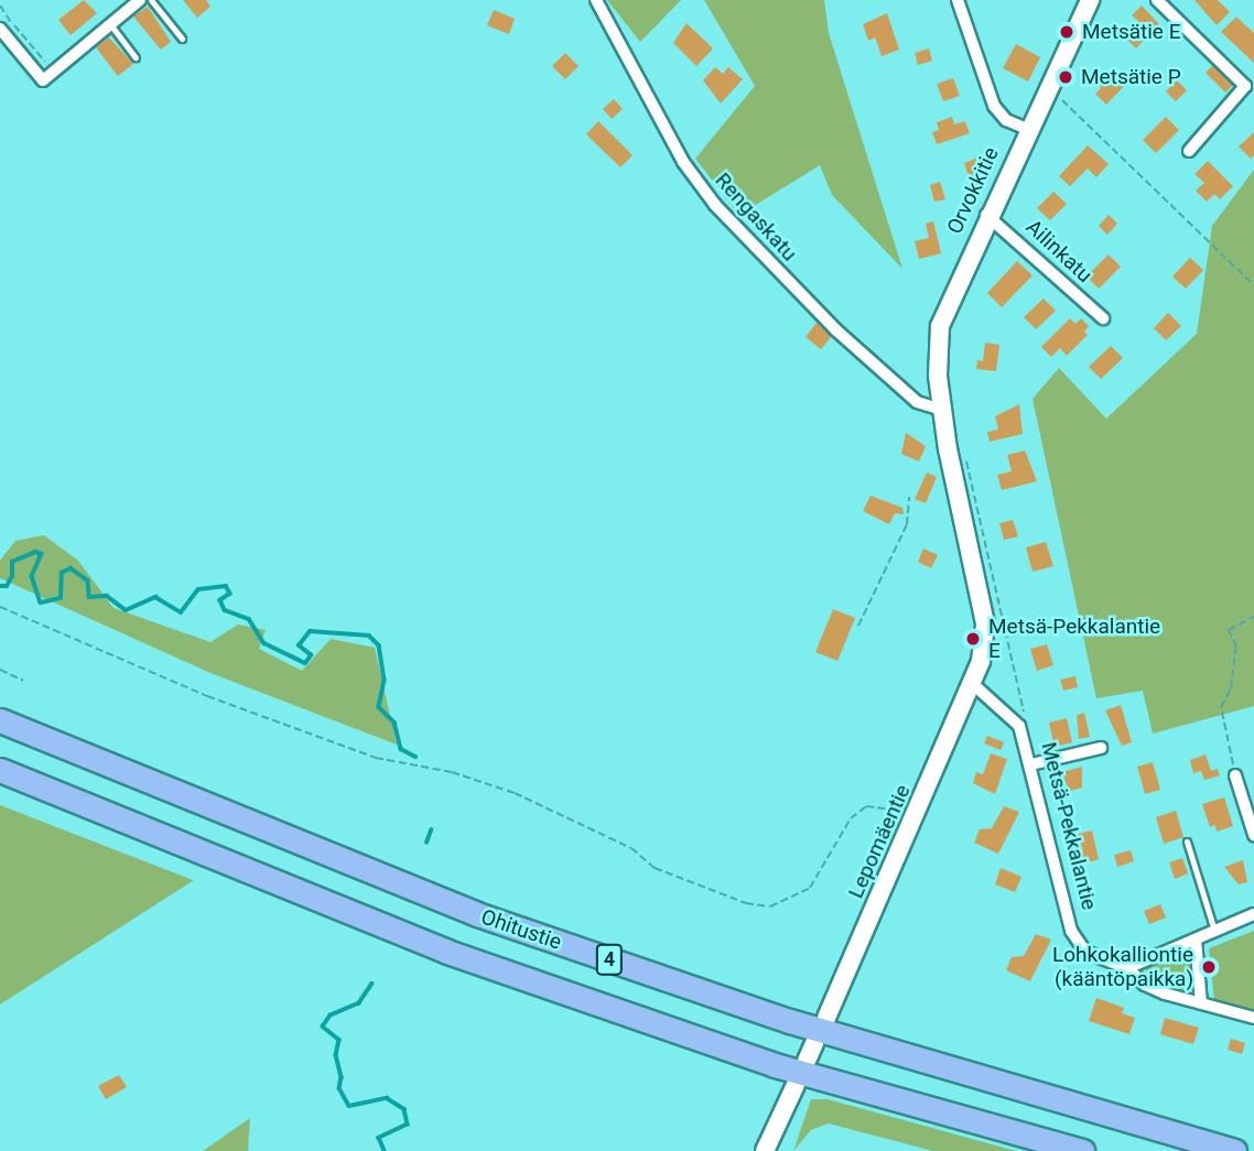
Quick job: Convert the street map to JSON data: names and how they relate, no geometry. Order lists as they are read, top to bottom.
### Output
{
  "streets": {
    "highway": ["Ohitustie", "4"],
    "street": [
      "Orvokkitie",
      "Rengaskatu",
      "Ailinkatu",
      "Metsä-Pekkalantie",
      "Lepomäentie"
    ]
  },
  "crossings": [
    ["Orvokkitie", "Rengaskatu"],
    ["Orvokkitie", "Ailinkatu"],
    ["Metsä-Pekkalantie", "Lepomäentie"]
  ],
  "places": [
    "Metsätie E",
    "Metsätie P",
    "Metsä-Pekkalantie E",
    "Lohkokalliontie (kääntöpaikka)"
  ]
}
